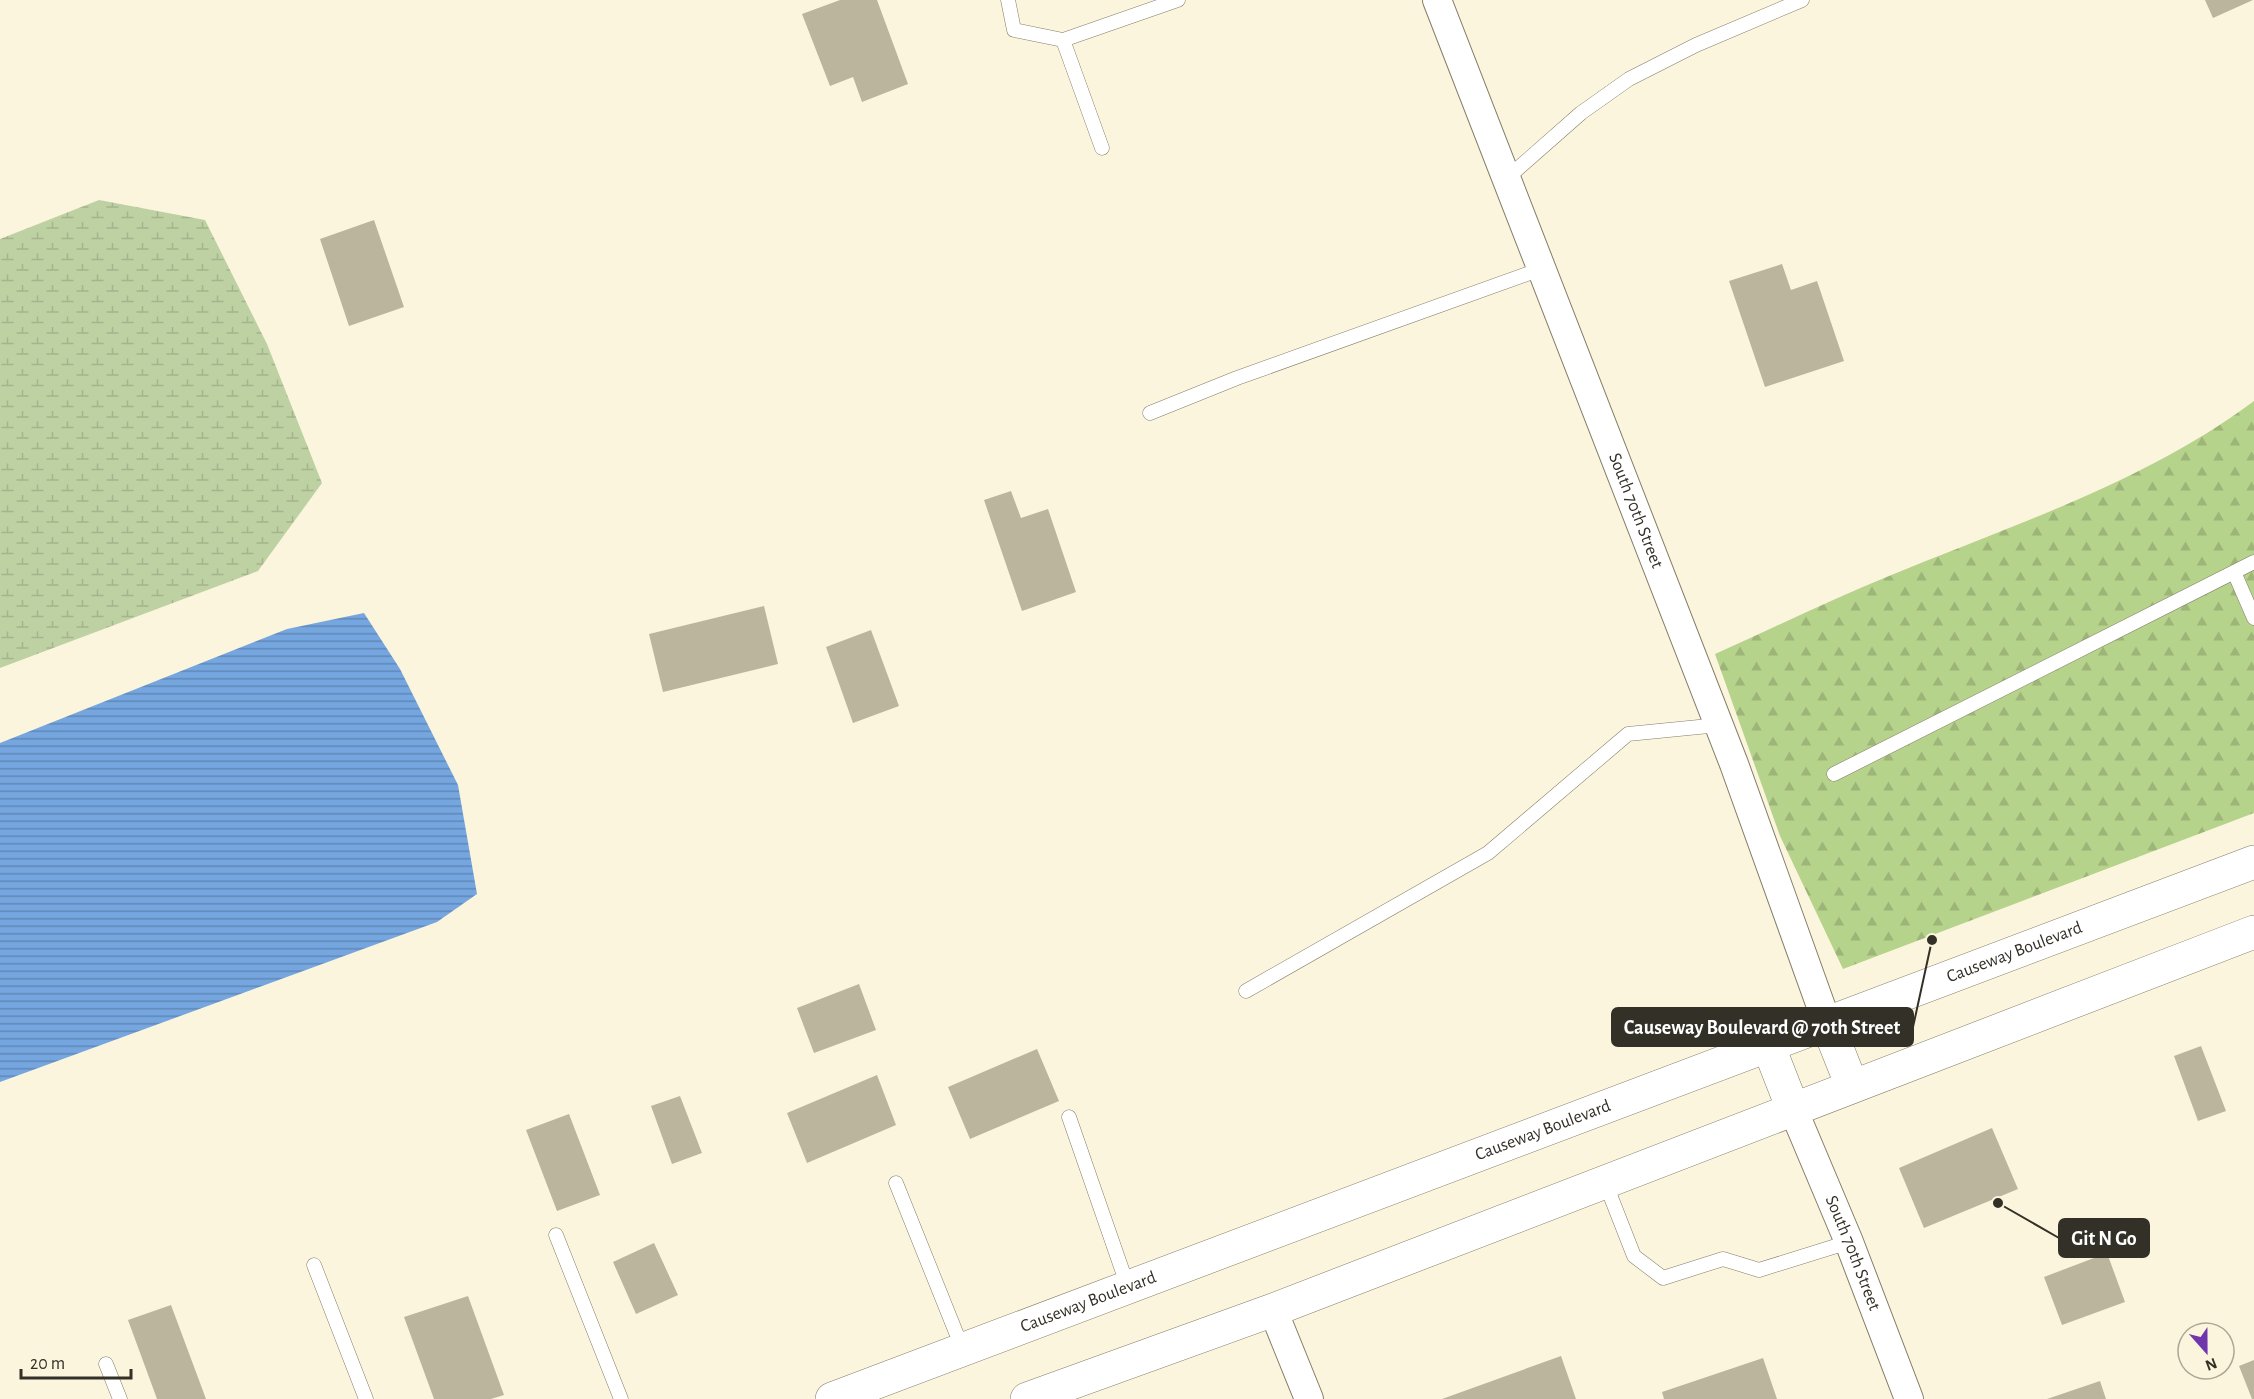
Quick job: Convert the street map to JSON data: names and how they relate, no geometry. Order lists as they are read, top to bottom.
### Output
{
  "streets": {
    "main road": ["Causeway Boulevard"],
    "street": ["South 70th Street"]
  },
  "crossings": [
    ["South 70th Street", "Causeway Boulevard"]
  ],
  "places": ["Causeway Boulevard @ 70th Street", "Git N Go"],
  "scale_bar": "20 m",
  "north": "bottom"
}
